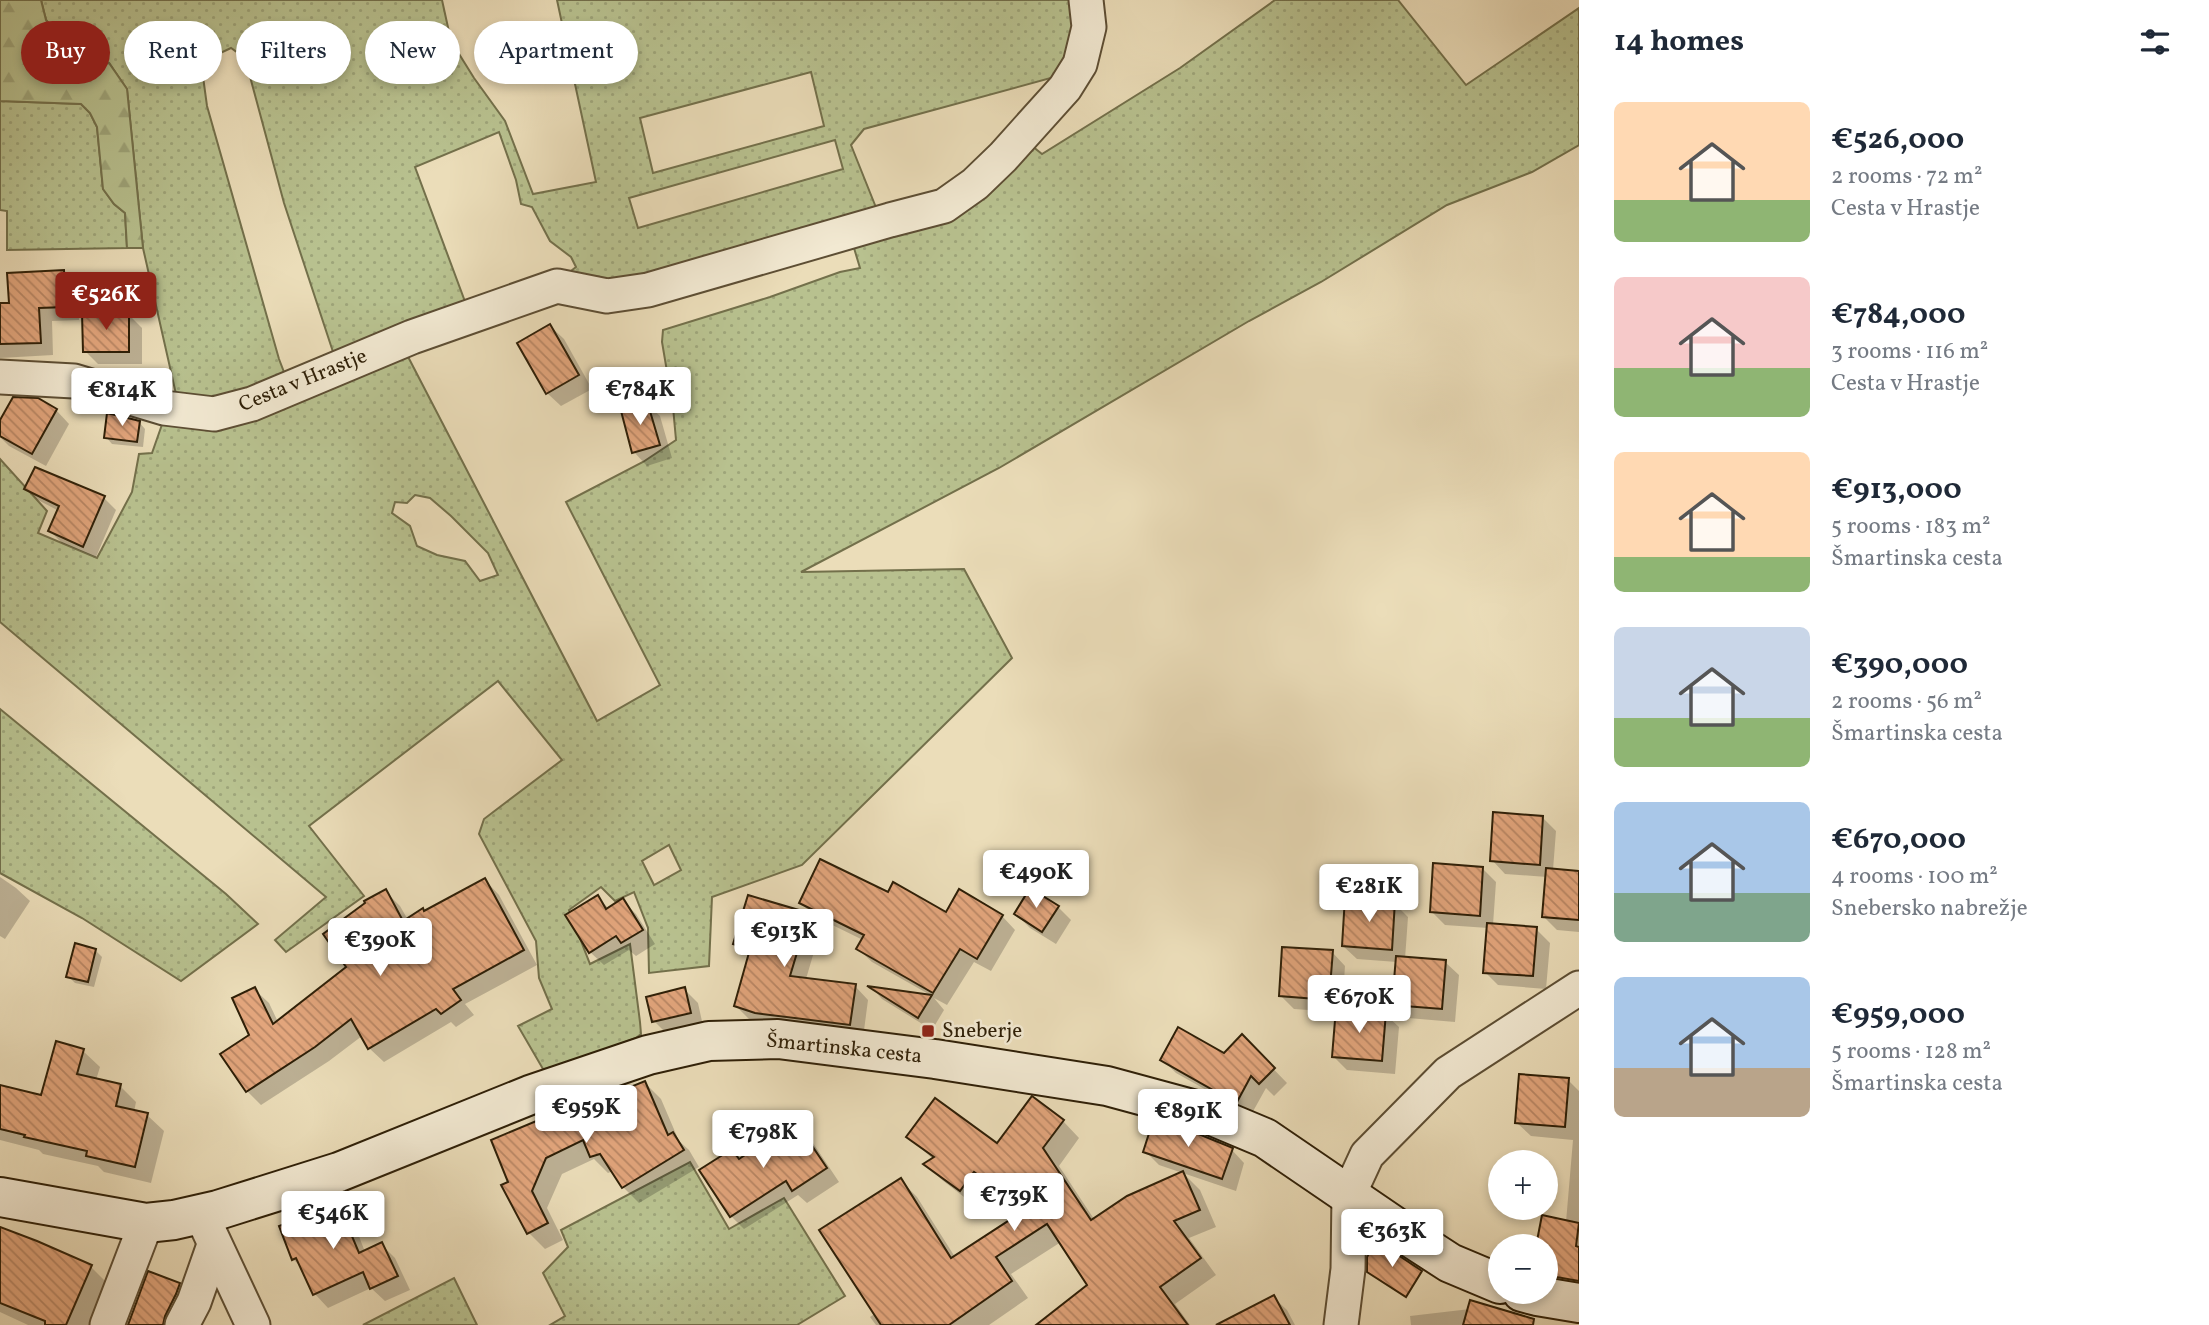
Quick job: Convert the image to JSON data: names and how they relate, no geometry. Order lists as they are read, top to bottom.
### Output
{
  "streets": {
    "main road": ["Šmartinska cesta"],
    "street": ["Cesta v Hrastje"]
  },
  "places": {
    "transit": ["Sneberje"]
  },
  "page": {
    "heading": "14 homes",
    "chip": [
      "Buy",
      "Rent",
      "Filters",
      "New",
      "Apartment"
    ],
    "list": [
      {
        "name": "€526,000",
        "note": "2 rooms · 72 m² · Cesta v Hrastje"
      },
      {
        "name": "€784,000",
        "note": "3 rooms · 116 m² · Cesta v Hrastje"
      },
      {
        "name": "€913,000",
        "note": "5 rooms · 183 m² · Šmartinska cesta"
      },
      {
        "name": "€390,000",
        "note": "2 rooms · 56 m² · Šmartinska cesta"
      },
      {
        "name": "€670,000",
        "note": "4 rooms · 100 m² · Snebersko nabrežje"
      },
      {
        "name": "€959,000",
        "note": "5 rooms · 128 m² · Šmartinska cesta"
      }
    ],
    "price": [
      "€526K",
      "€784K",
      "€814K",
      "€490K",
      "€281K",
      "€913K",
      "€390K",
      "€670K",
      "€959K",
      "€891K",
      "€798K",
      "€739K",
      "€546K",
      "€363K"
    ],
    "map_buttons": ["+", "−"]
  }
}
